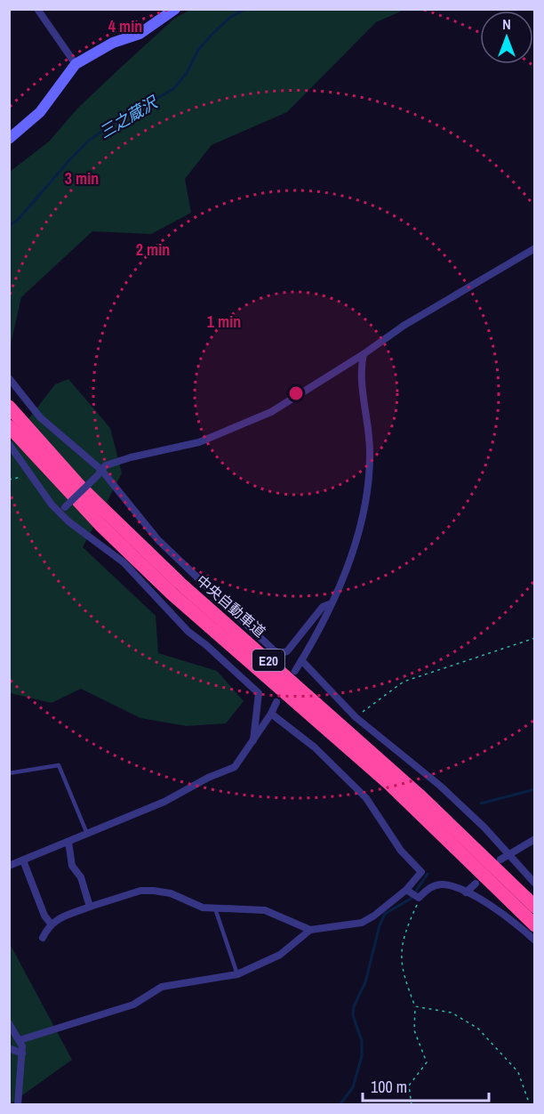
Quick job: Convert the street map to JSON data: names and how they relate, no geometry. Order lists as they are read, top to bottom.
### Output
{
  "streets": {
    "highway": ["中央自動車道", "E20"]
  },
  "water": ["三之蔵沢"],
  "scale_bar": "100 m",
  "north": "top",
  "rings": [
    "4 min",
    "3 min",
    "2 min",
    "1 min"
  ]
}
